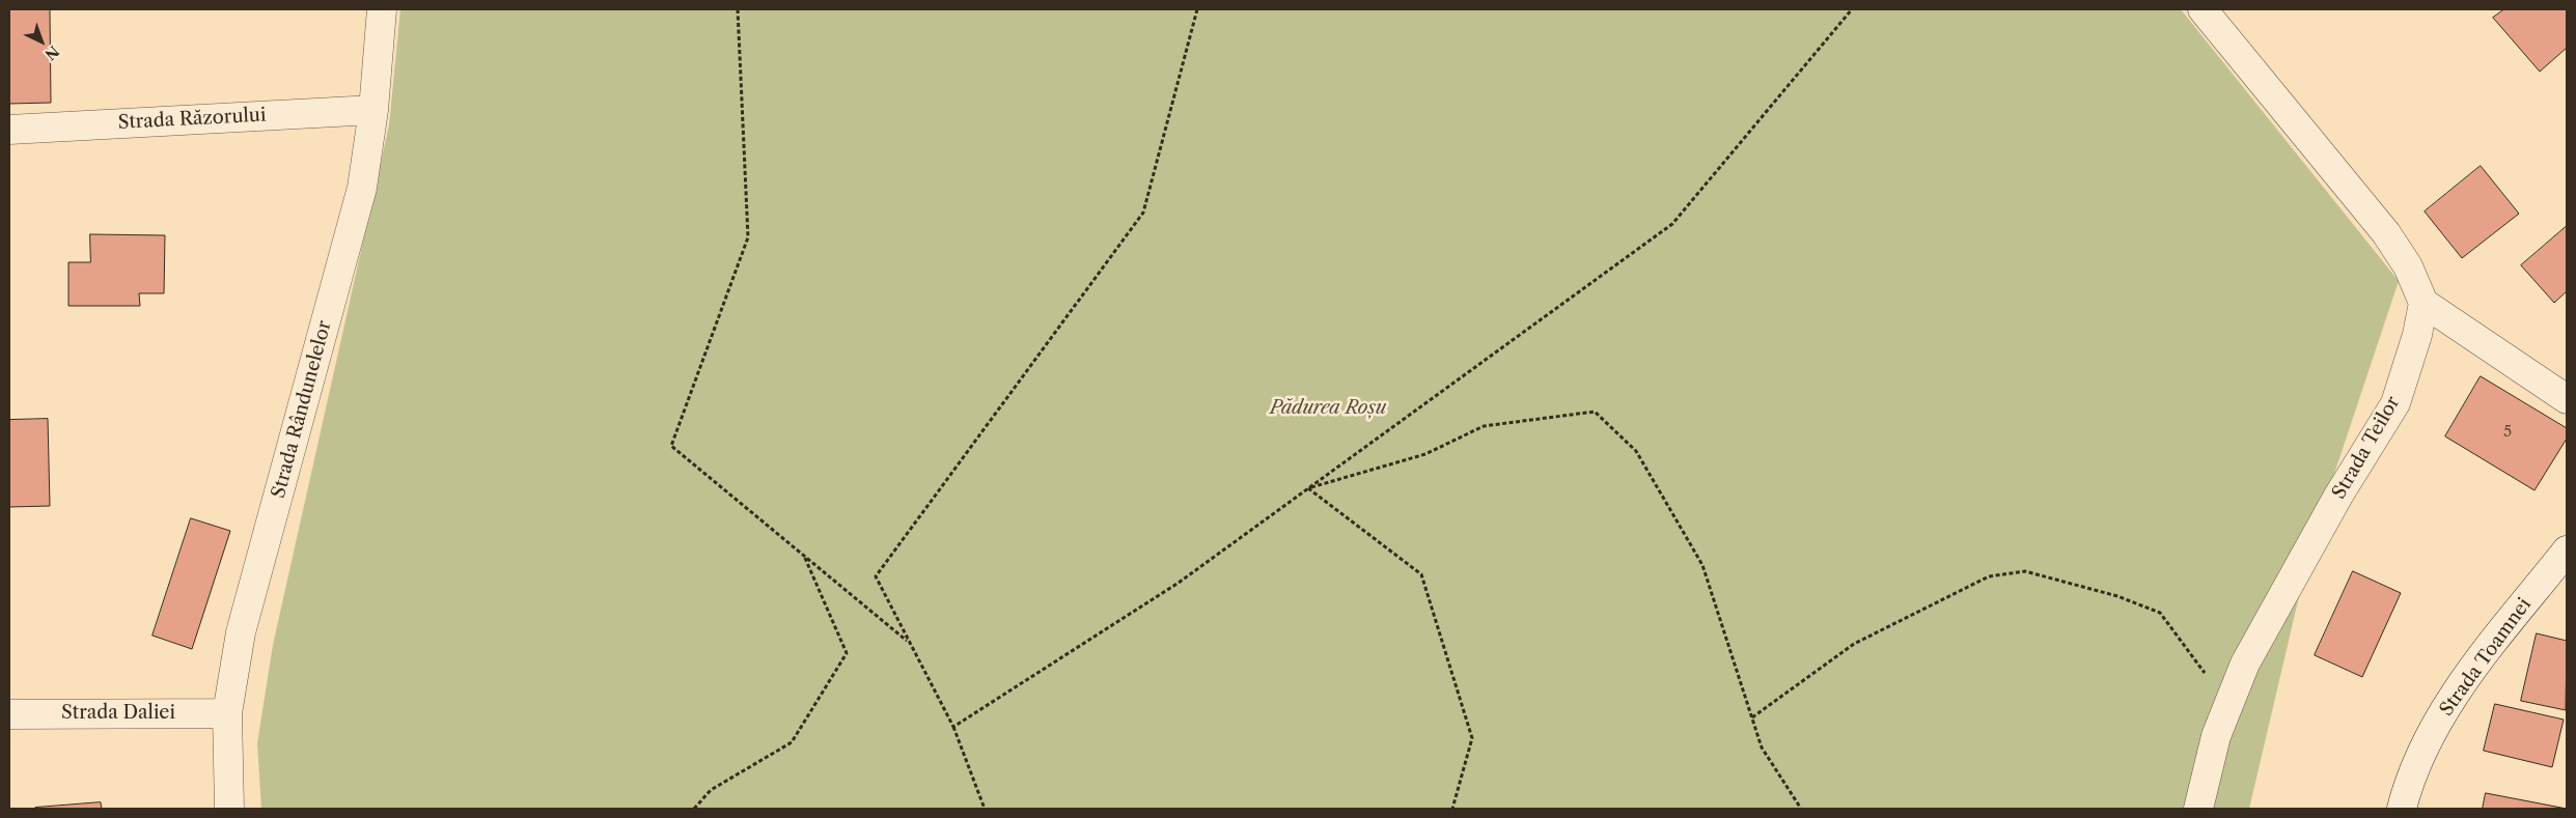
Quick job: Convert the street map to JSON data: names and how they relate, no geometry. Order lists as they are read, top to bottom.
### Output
{
  "streets": {
    "street": [
      "Strada Răzorului",
      "Strada Rândunelelor",
      "Strada Teilor",
      "Strada Toamnei",
      "Strada Daliei"
    ]
  },
  "crossings": [
    ["Strada Răzorului", "Strada Rândunelelor"],
    ["Strada Rândunelelor", "Strada Daliei"]
  ],
  "parks": ["Pădurea Roșu"],
  "house_numbers": ["5"],
  "north": "bottom right"
}
